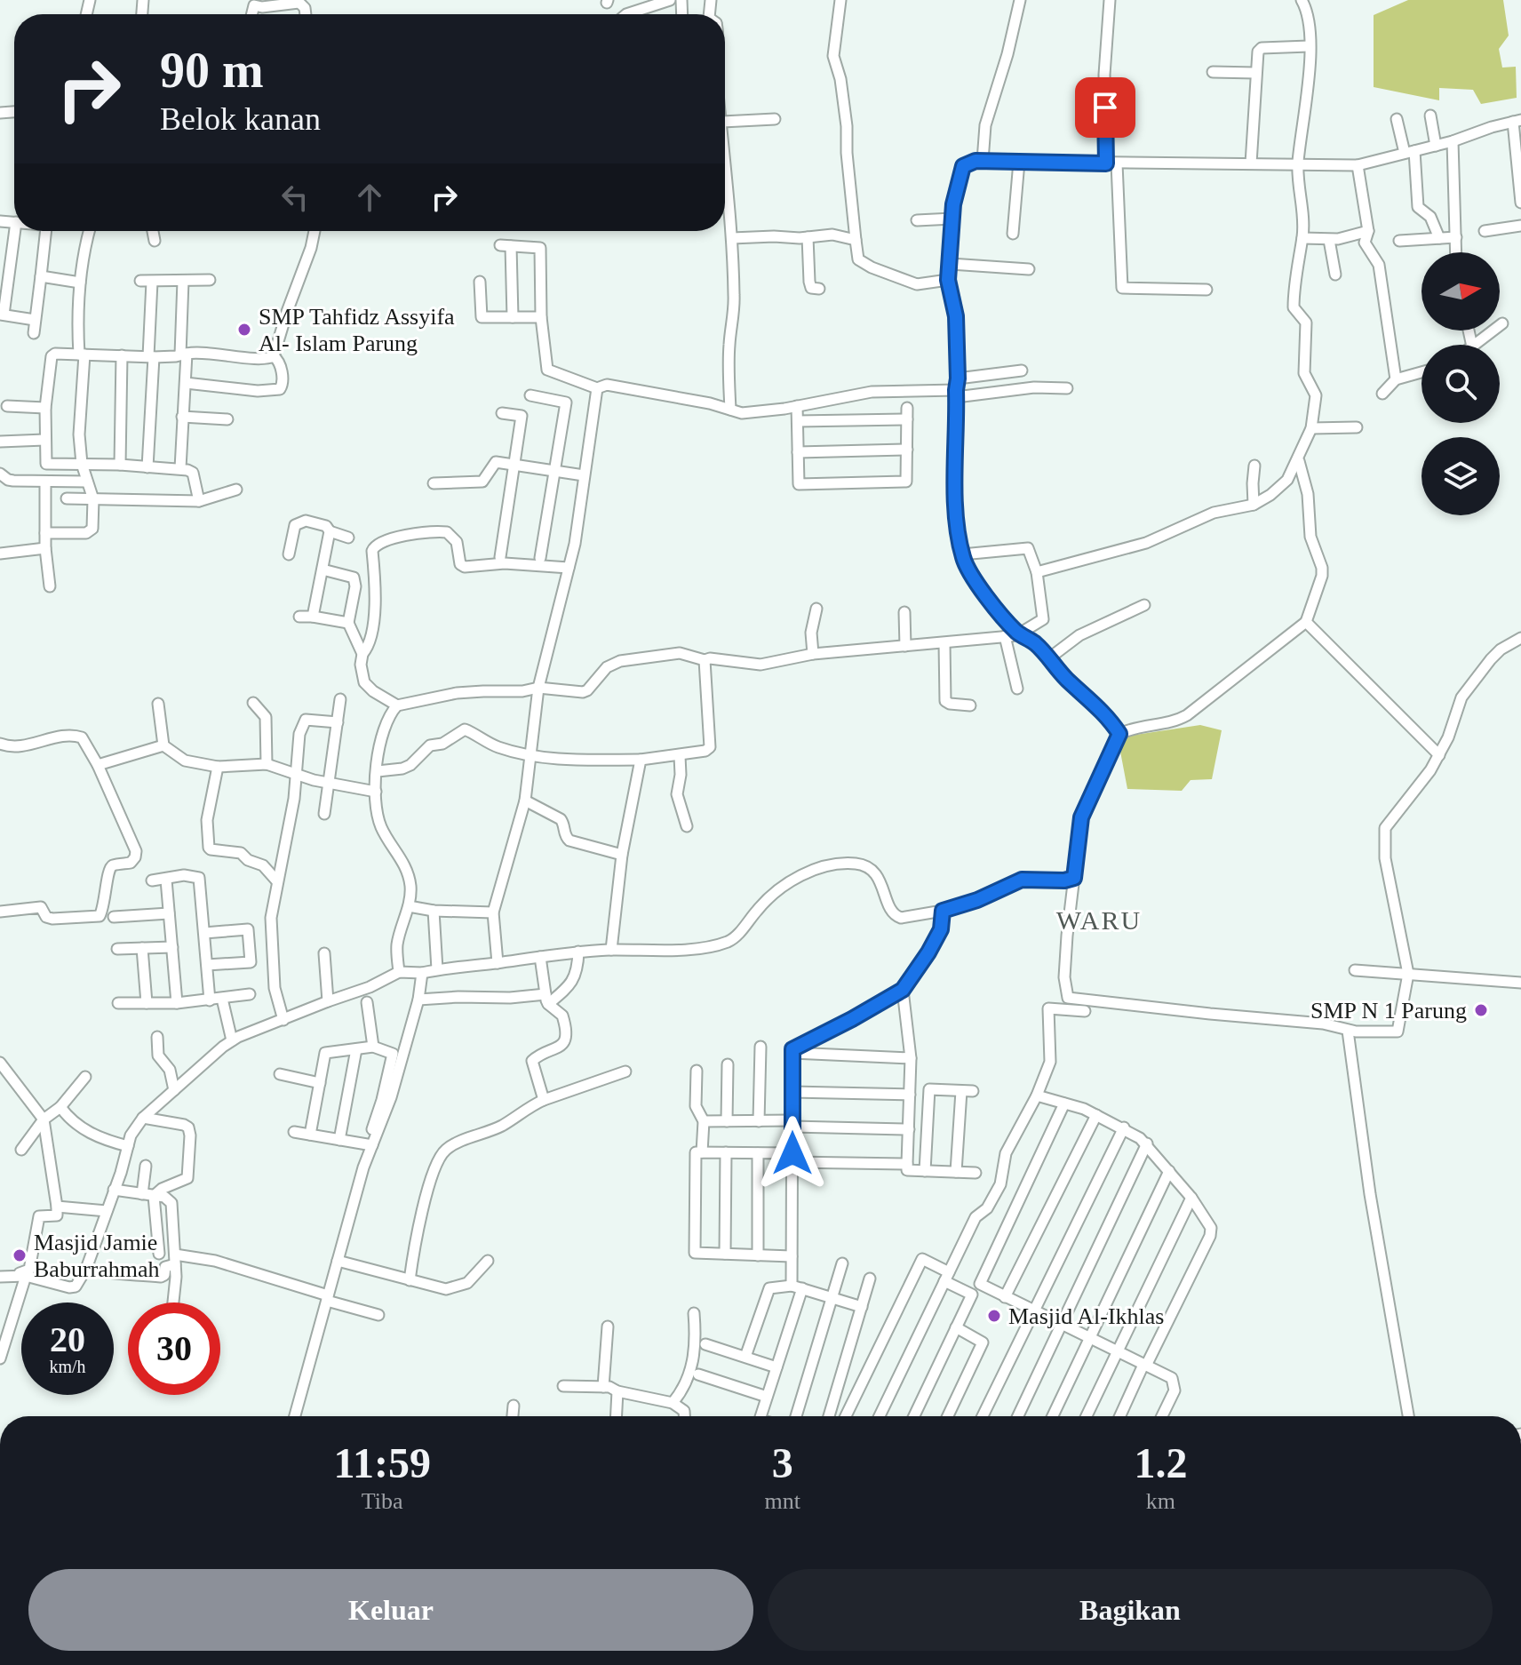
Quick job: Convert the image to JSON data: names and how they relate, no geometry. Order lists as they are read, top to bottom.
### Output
{
  "districts": ["WARU"],
  "places": [
    "SMP Tahfidz Assyifa Al- Islam Parung",
    "SMP N 1 Parung",
    "Masjid Jamie Baburrahmah",
    "Masjid Al-Ikhlas"
  ],
  "north": "right",
  "page": {
    "turn": ["90 m", "Belok kanan"],
    "speed": "20 km/h",
    "limit": "30",
    "eta": [
      "11:59",
      "Tiba",
      "3",
      "mnt",
      "1.2",
      "km"
    ],
    "buttons": ["Keluar", "Bagikan"]
  }
}
